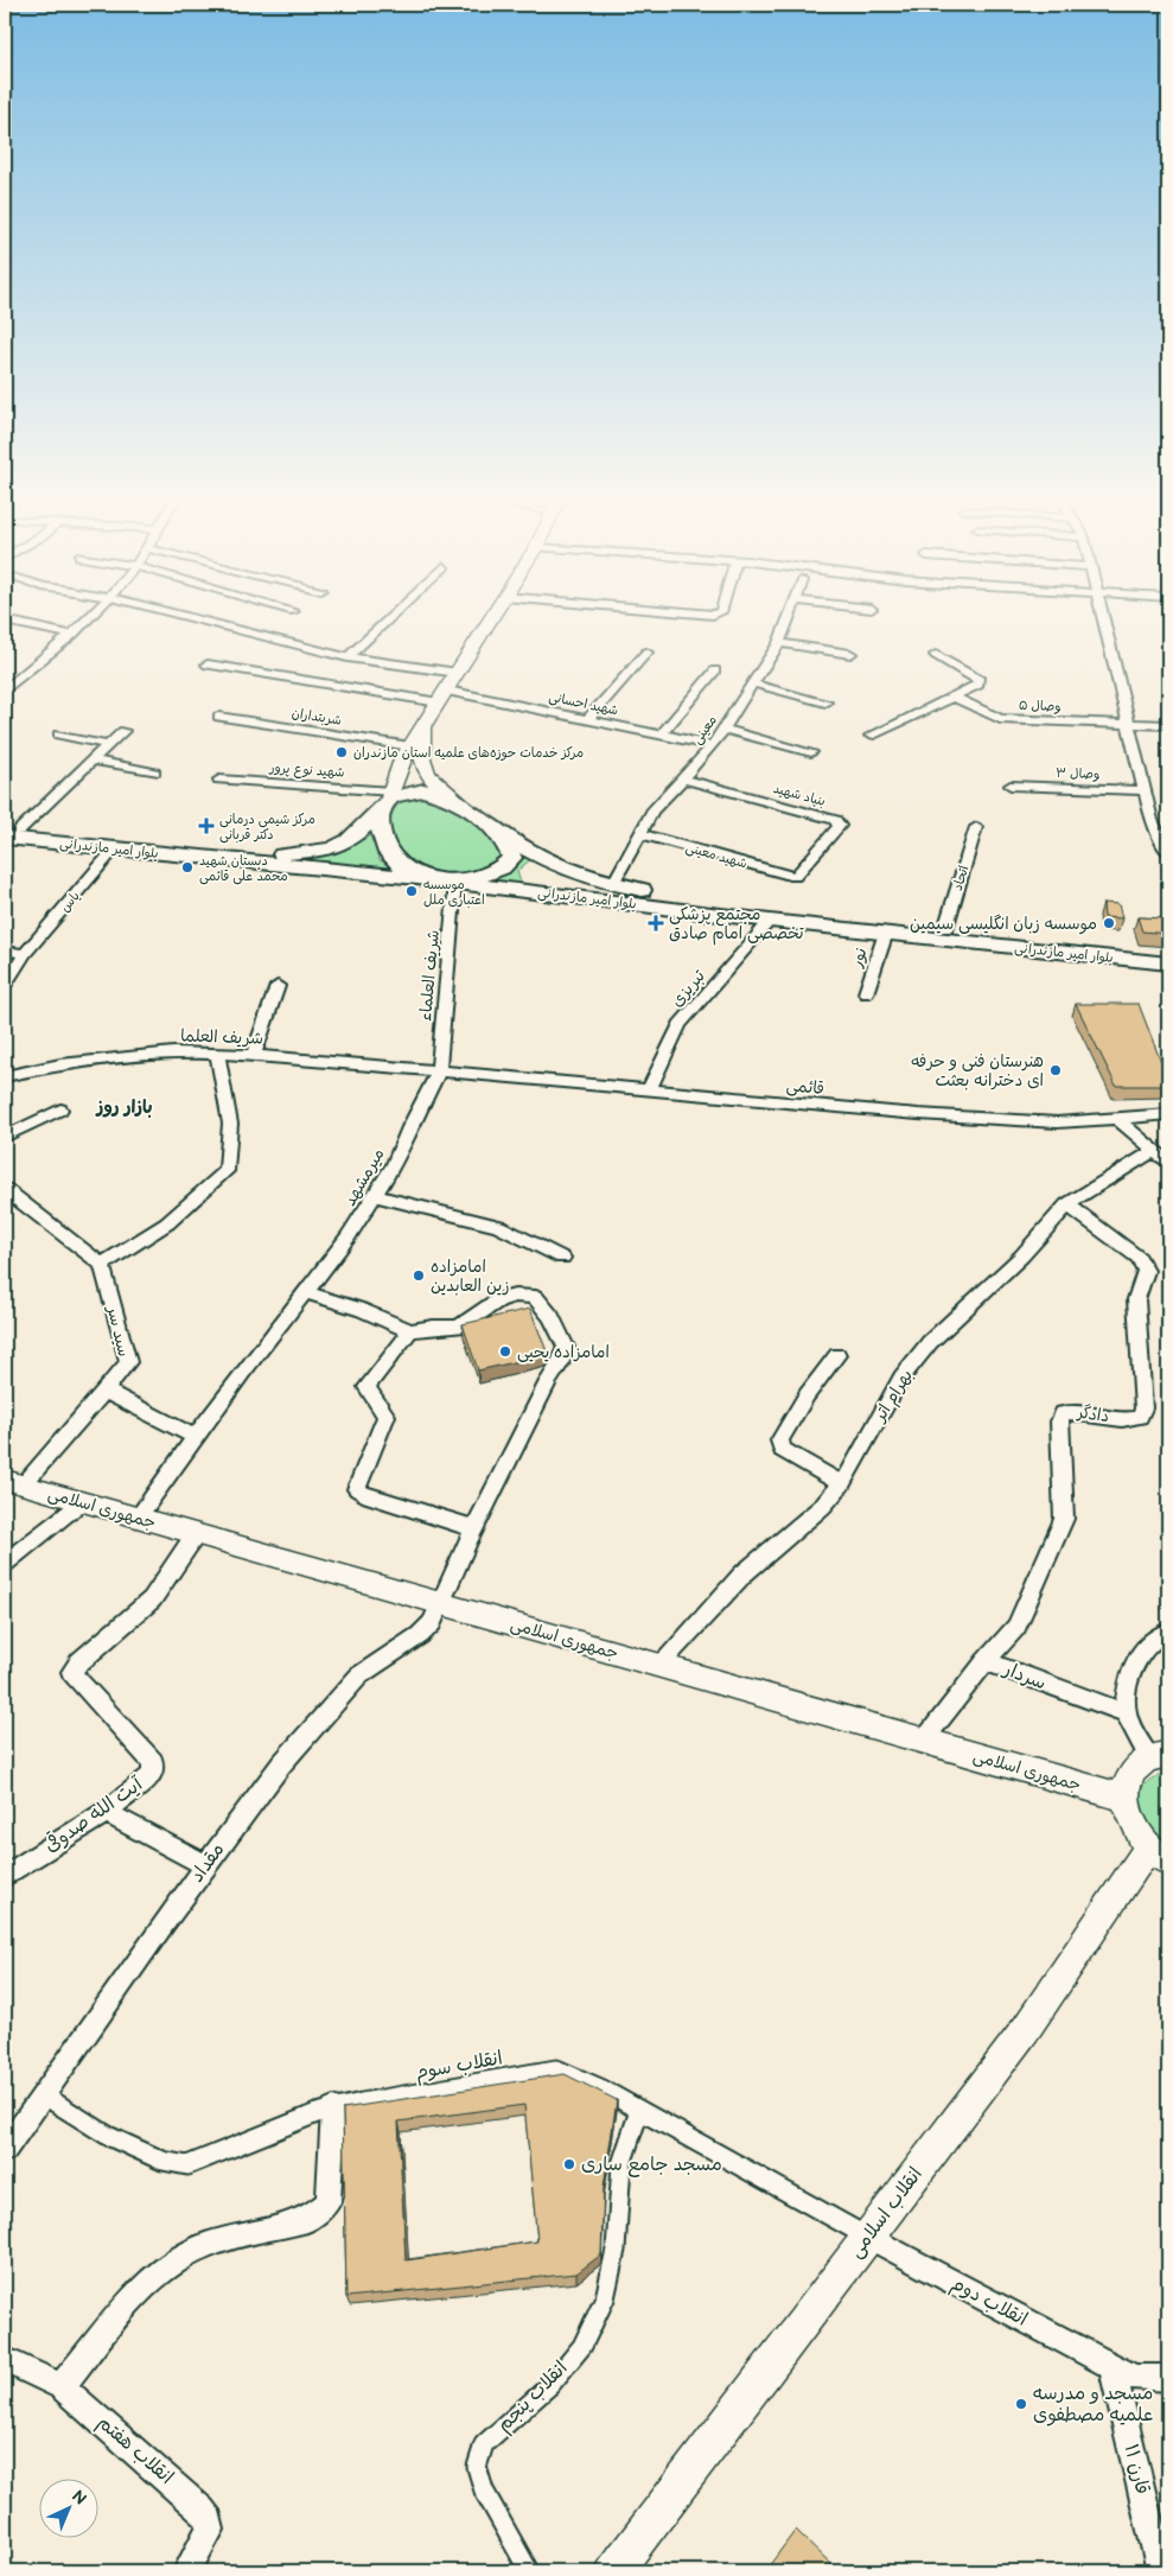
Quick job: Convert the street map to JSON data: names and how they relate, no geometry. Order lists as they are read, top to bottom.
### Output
{
  "streets": {
    "main road": ["بلوار امیر مازندرانی", "جمهوری اسلامی", "انقلاب اسلامی"],
    "street": [
      "شهید احسانی",
      "وصال ۵",
      "شربتداران",
      "معینی",
      "شهید نوع پرور",
      "وصال ۳",
      "بنیاد شهید",
      "شهید معینی",
      "اتحاد",
      "یاس",
      "نور",
      "شریف العلماء",
      "تبریزی",
      "شریف العلما",
      "قائمی",
      "میرمشهد",
      "سید سر",
      "بهرام اتر",
      "دادگر",
      "سردار",
      "آیت الله صدوقی",
      "مقداد",
      "انقلاب سوم",
      "انقلاب دوم",
      "انقلاب پنجم",
      "انقلاب هفتم",
      "قارن ۱۱"
    ]
  },
  "crossings": [
    ["شهید احسانی", "معینی"],
    ["معینی", "بنیاد شهید"],
    ["معینی", "بلوار امیر مازندرانی"],
    ["معینی", "شهید معینی"],
    ["شهید نوع پرور", "بلوار امیر مازندرانی"],
    ["بنیاد شهید", "شهید معینی"],
    ["بلوار امیر مازندرانی", "اتحاد"],
    ["بلوار امیر مازندرانی", "یاس"],
    ["بلوار امیر مازندرانی", "نور"],
    ["بلوار امیر مازندرانی", "شریف العلماء"],
    ["بلوار امیر مازندرانی", "تبریزی"],
    ["شریف العلماء", "شریف العلما"],
    ["شریف العلماء", "قائمی"],
    ["شریف العلماء", "میرمشهد"],
    ["تبریزی", "قائمی"],
    ["شریف العلما", "قائمی"],
    ["شریف العلما", "میرمشهد"],
    ["قائمی", "میرمشهد"],
    ["میرمشهد", "جمهوری اسلامی"],
    ["سید سر", "جمهوری اسلامی"],
    ["بهرام اتر", "دادگر"],
    ["بهرام اتر", "جمهوری اسلامی"],
    ["دادگر", "سردار"],
    ["جمهوری اسلامی", "سردار"],
    ["جمهوری اسلامی", "آیت الله صدوقی"],
    ["جمهوری اسلامی", "مقداد"],
    ["مقداد", "انقلاب سوم"],
    ["انقلاب سوم", "انقلاب اسلامی"],
    ["انقلاب سوم", "انقلاب دوم"],
    ["انقلاب سوم", "انقلاب پنجم"],
    ["انقلاب اسلامی", "انقلاب دوم"],
    ["انقلاب دوم", "قارن ۱۱"]
  ],
  "districts": ["بازار روز"],
  "places": {
    "other": [
      "مرکز خدمات حوزه‌های علمیه استان مازندران",
      "دبستان شهید محمد علی قائمی",
      "موسسه اعتباری ملل",
      "موسسه زبان انگلیسی سیمین",
      "هنرستان فنی و حرفه ای دخترانه بعثت",
      "امامزاده زین العابدین",
      "امامزاده یحیی",
      "مسجد جامع ساری",
      "مسجد و مدرسه علمیه مصطفوی"
    ],
    "health": ["مرکز شیمی درمانی دکتر قربانی", "مجتمع پزشکی تخصصی امام صادق"]
  },
  "north": "top right"
}
